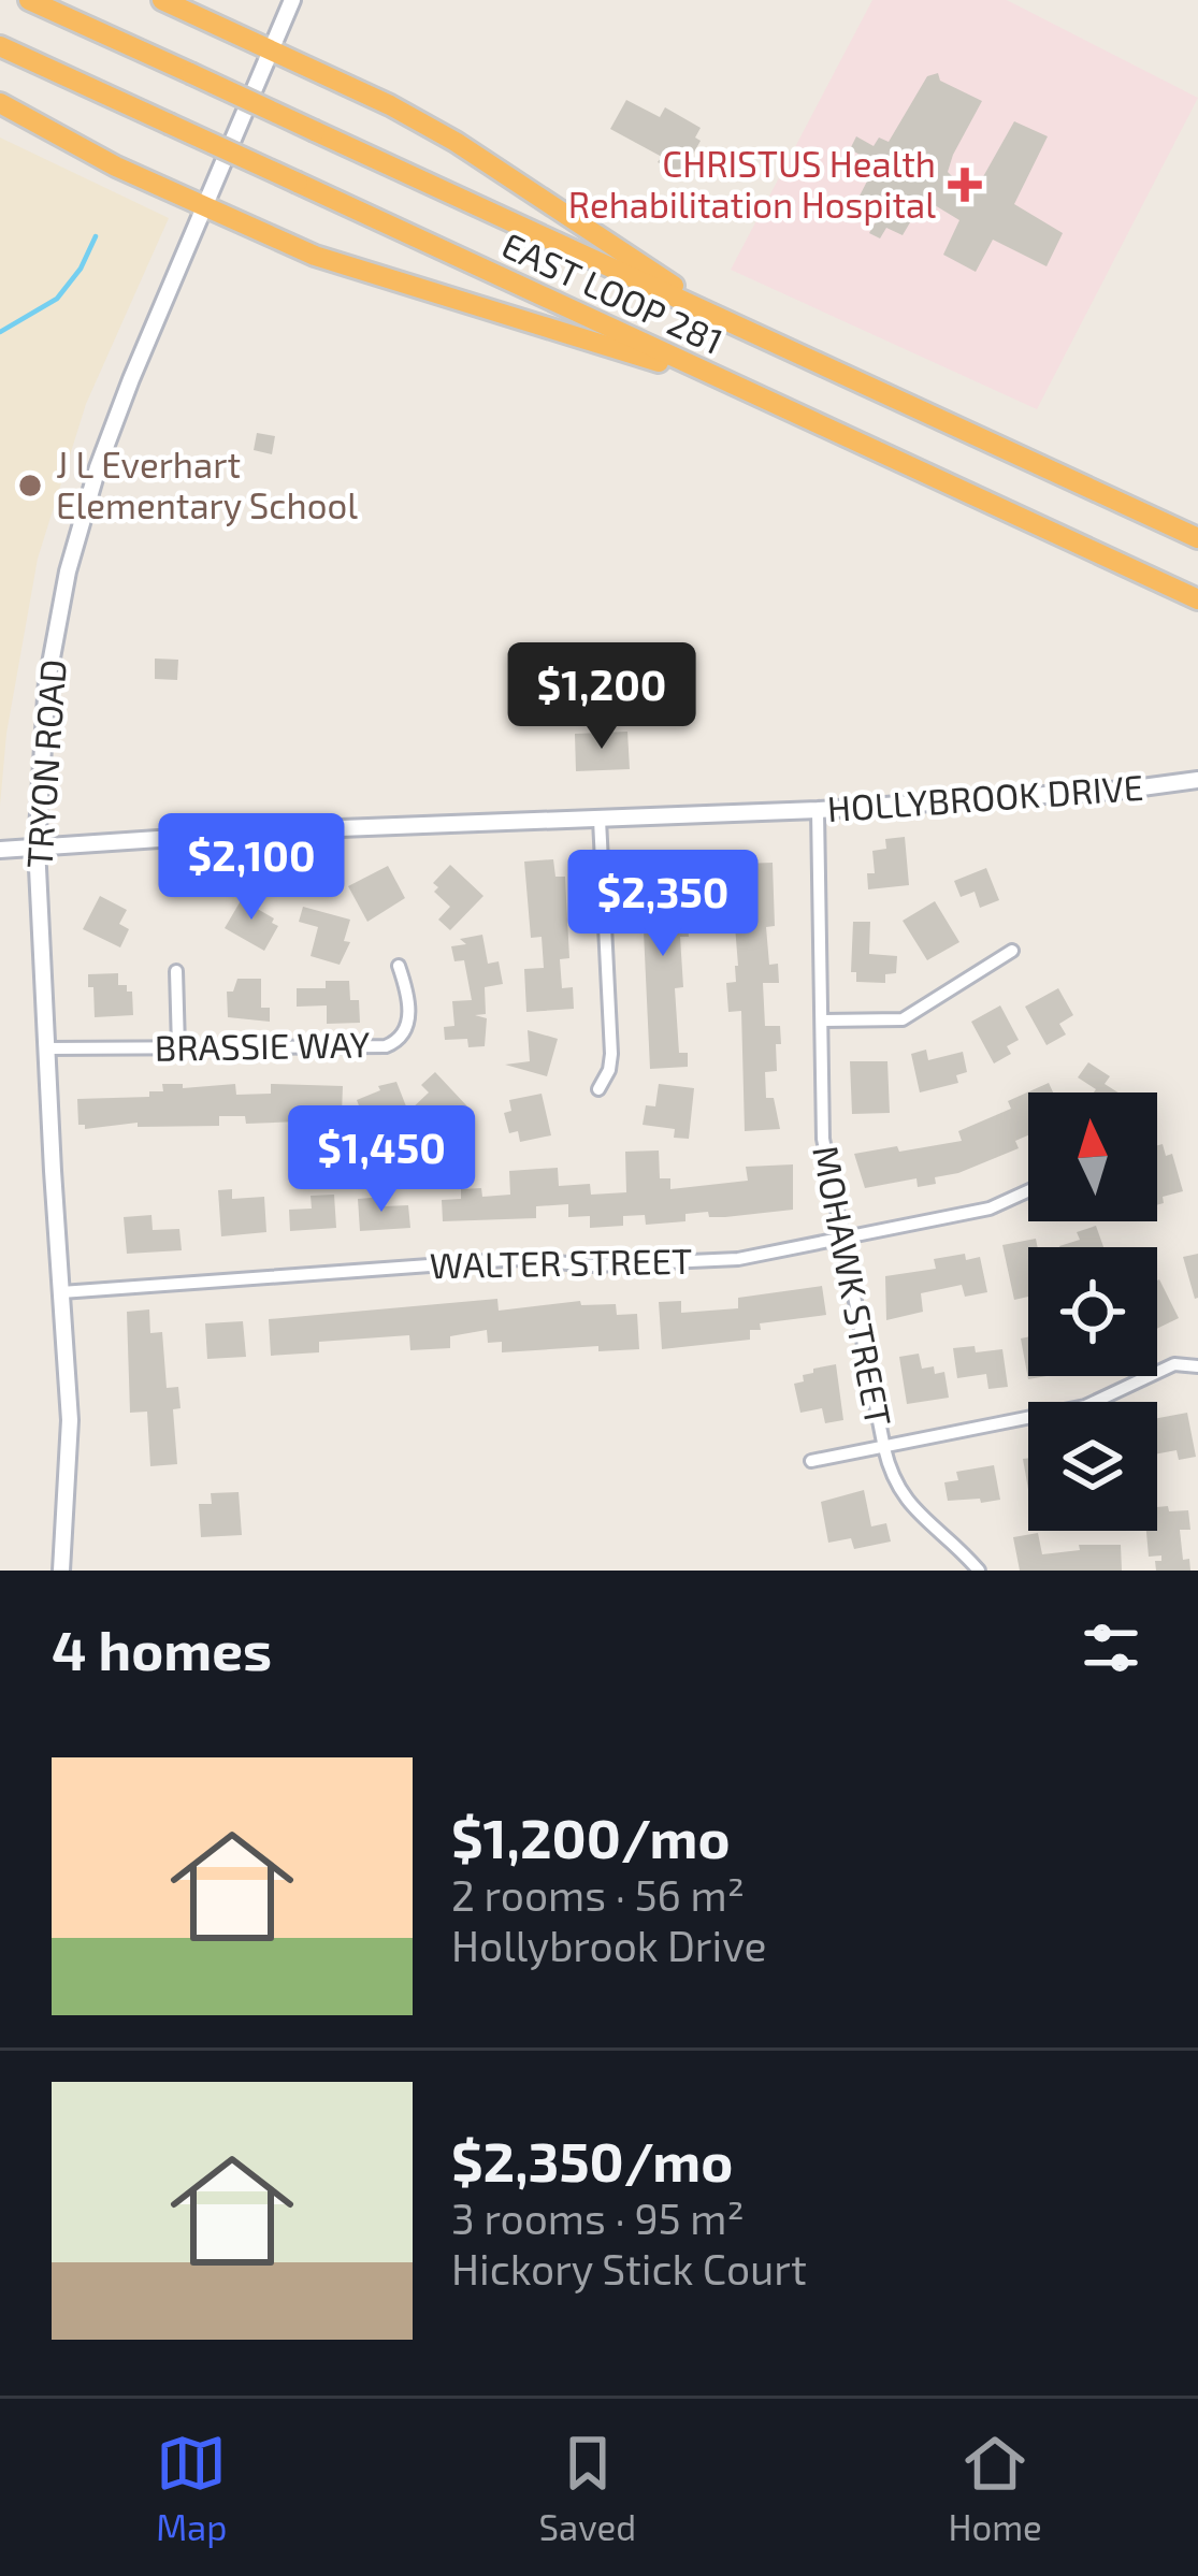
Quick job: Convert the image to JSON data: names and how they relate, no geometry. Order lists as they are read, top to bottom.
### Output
{
  "streets": {
    "highway": ["EAST LOOP 281"],
    "street": [
      "TRYON ROAD",
      "HOLLYBROOK DRIVE",
      "BRASSIE WAY",
      "WALTER STREET",
      "MOHAWK STREET"
    ]
  },
  "crossings": [
    ["TRYON ROAD", "HOLLYBROOK DRIVE"],
    ["TRYON ROAD", "BRASSIE WAY"],
    ["TRYON ROAD", "WALTER STREET"],
    ["HOLLYBROOK DRIVE", "MOHAWK STREET"],
    ["WALTER STREET", "MOHAWK STREET"]
  ],
  "places": {
    "health": ["CHRISTUS Health Rehabilitation Hospital"],
    "other": ["J L Everhart Elementary School"]
  },
  "north": "top",
  "page": {
    "price": [
      "$1,200",
      "$2,100",
      "$2,350",
      "$1,450"
    ],
    "heading": "4 homes",
    "list": [
      {
        "name": "$1,200/mo",
        "note": "2 rooms · 56 m² · Hollybrook Drive"
      },
      {
        "name": "$2,350/mo",
        "note": "3 rooms · 95 m² · Hickory Stick Court"
      }
    ],
    "tabs": ["Map", "Saved", "Home"]
  }
}
